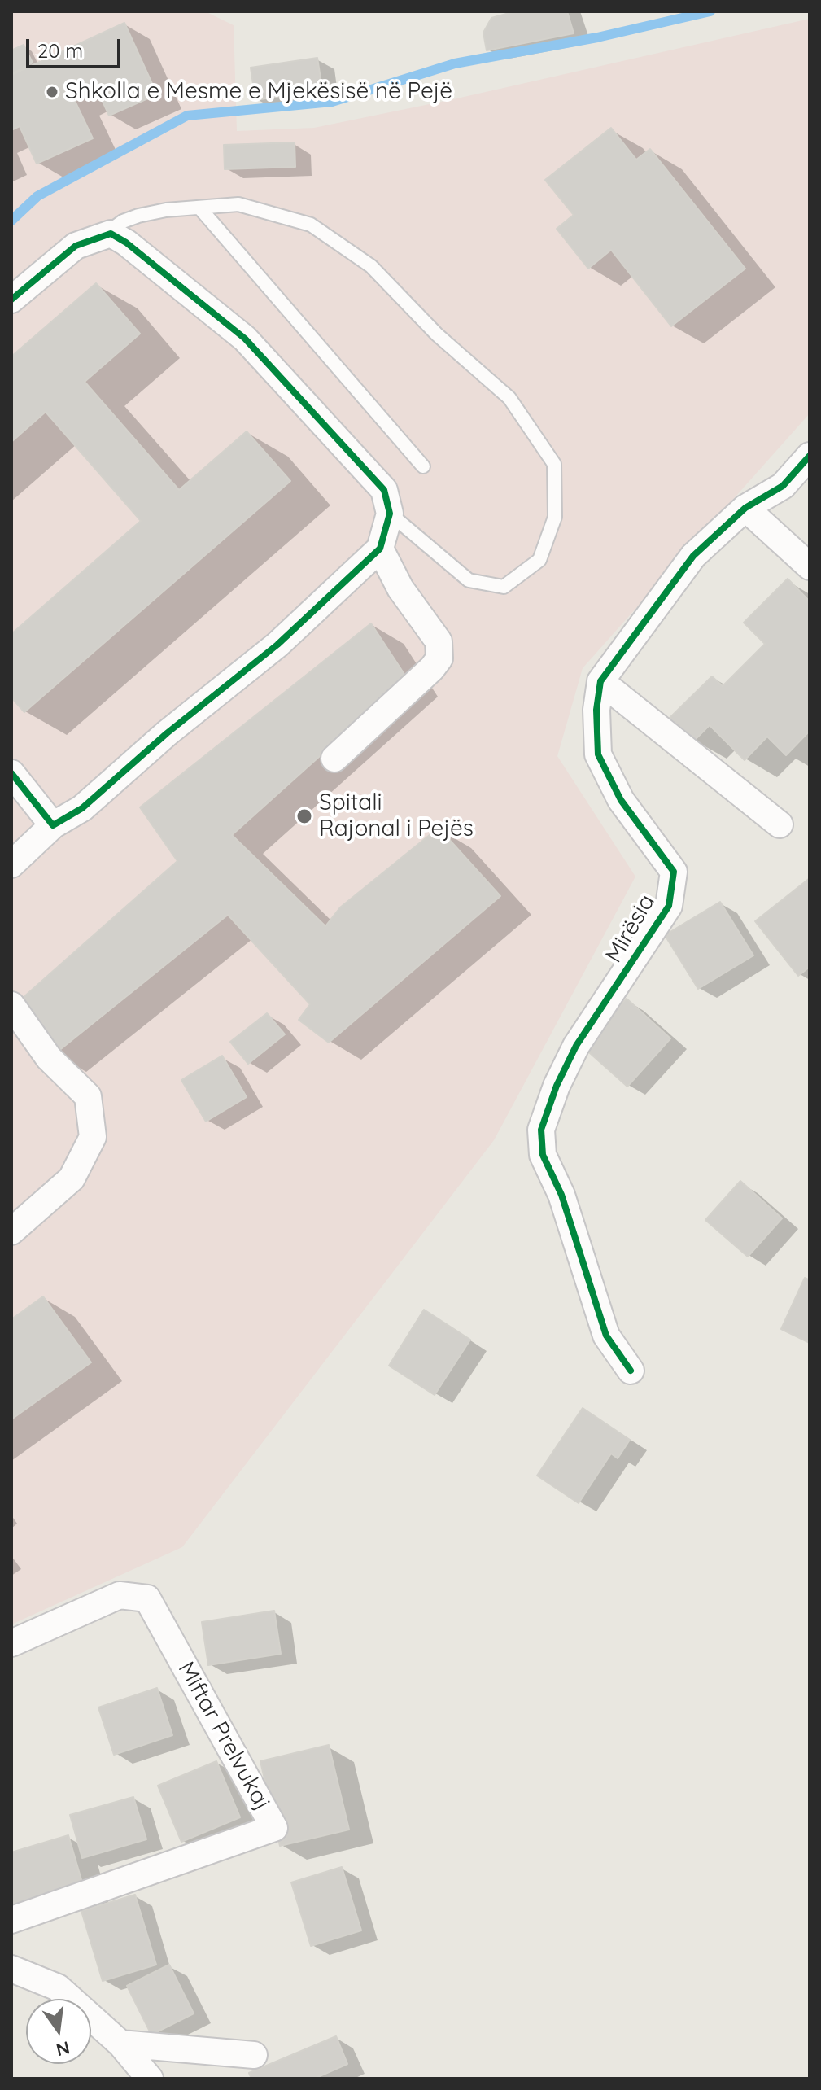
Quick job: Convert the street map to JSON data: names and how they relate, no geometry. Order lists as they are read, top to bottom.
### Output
{
  "streets": {
    "street": ["Mirësia", "Miftar Prelvukaj"]
  },
  "places": ["Shkolla e Mesme e Mjekësisë në Pejë", "Spitali Rajonal i Pejës"],
  "scale_bar": "20 m",
  "north": "bottom"
}
